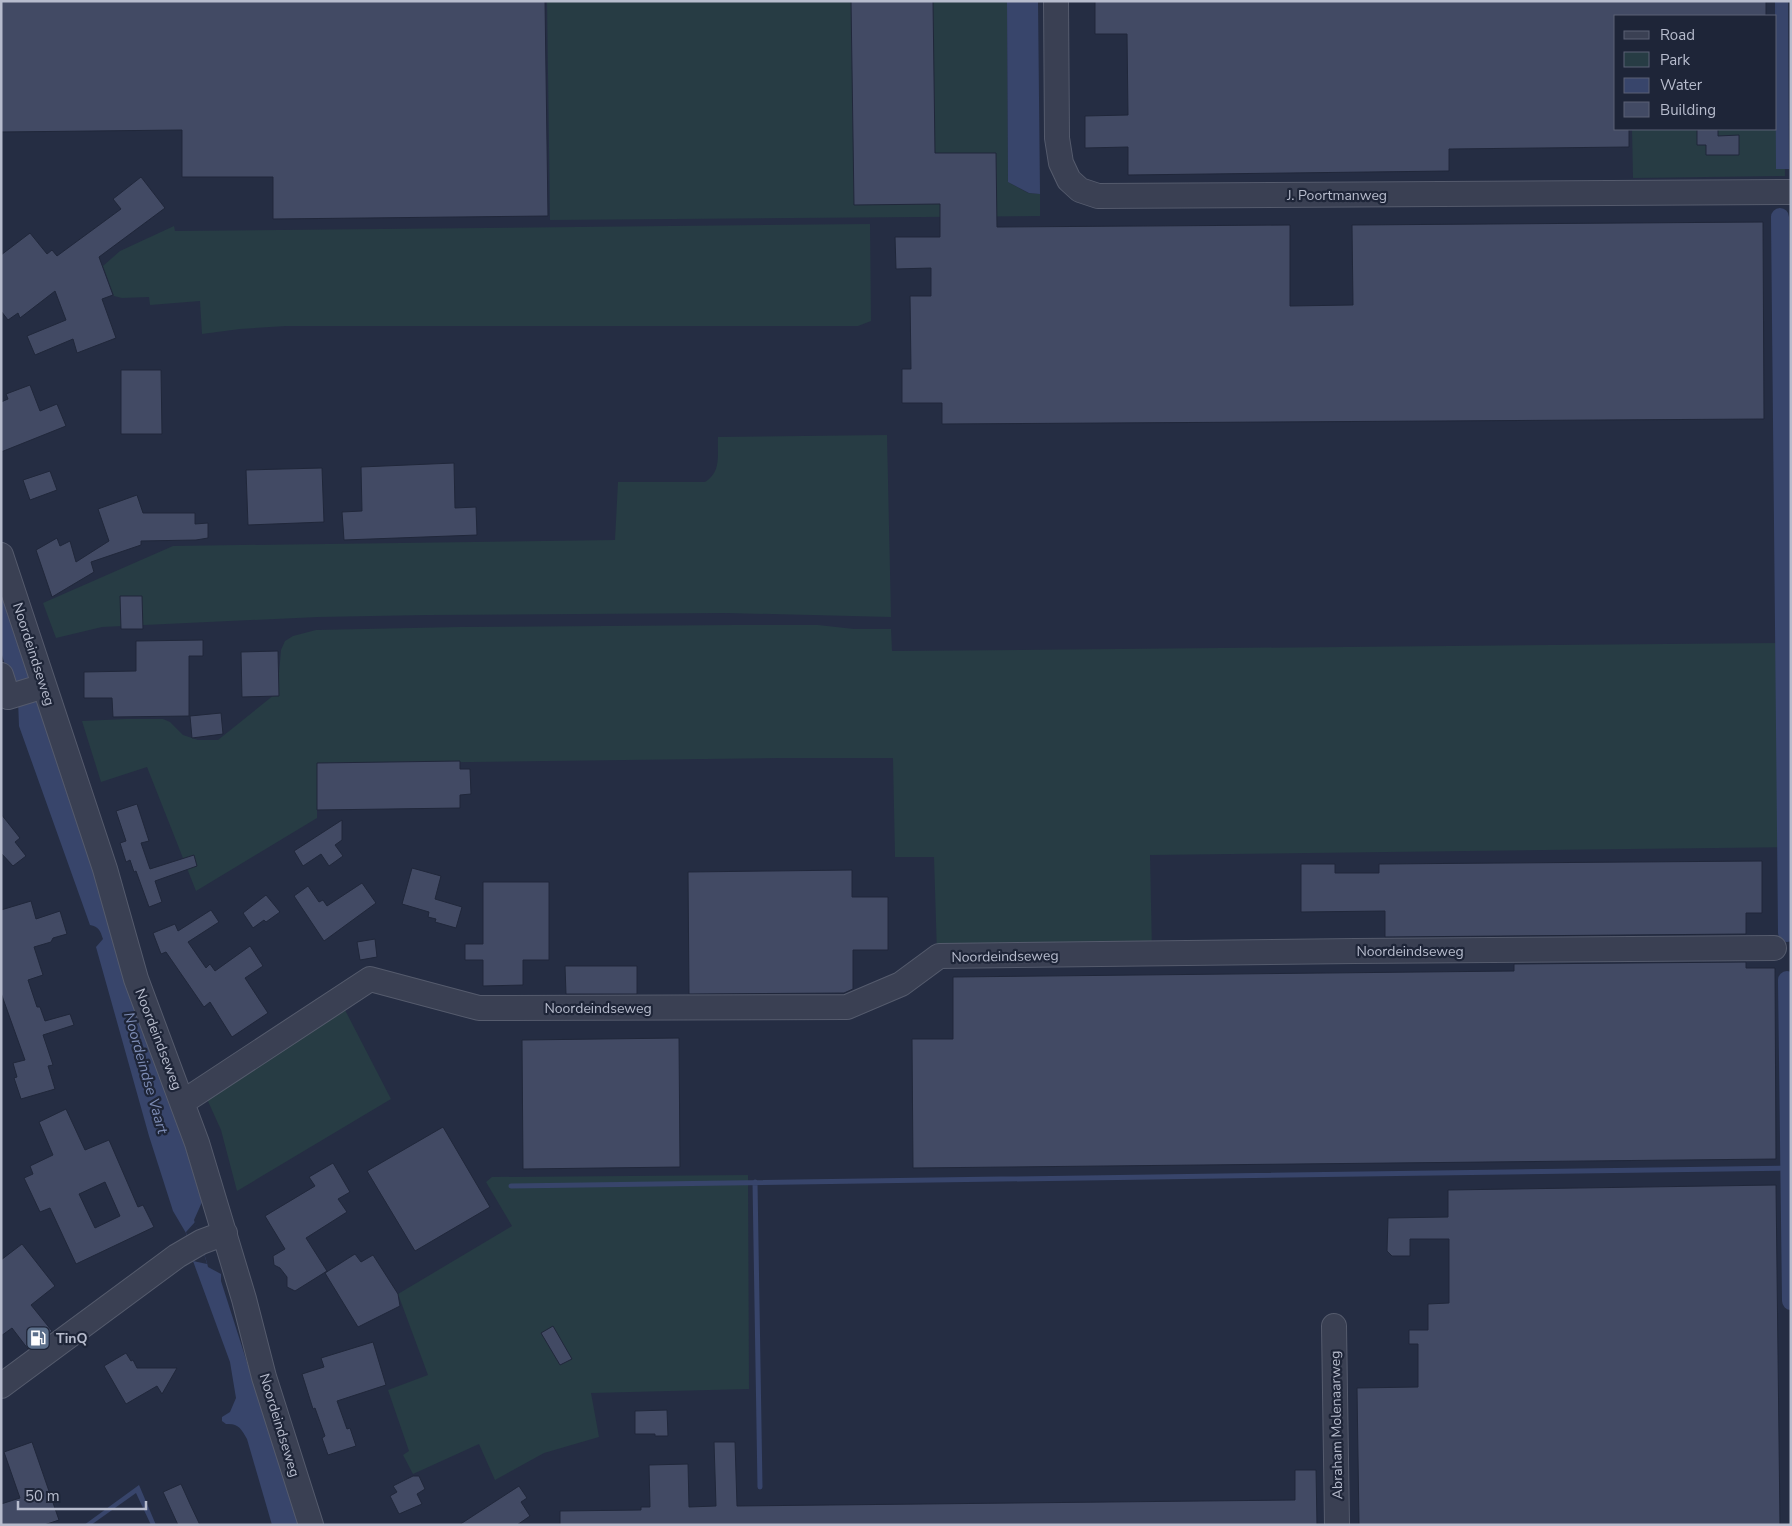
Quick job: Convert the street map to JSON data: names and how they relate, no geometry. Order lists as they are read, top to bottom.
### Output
{
  "streets": {
    "street": ["J. Poortmanweg", "Noordeindseweg", "Abraham Molenaarweg"]
  },
  "water": ["Noordeindse Vaart"],
  "places": {
    "fuel station": ["TinQ"]
  },
  "legend": [
    "Road",
    "Park",
    "Water",
    "Building"
  ],
  "scale_bar": "50 m"
}
